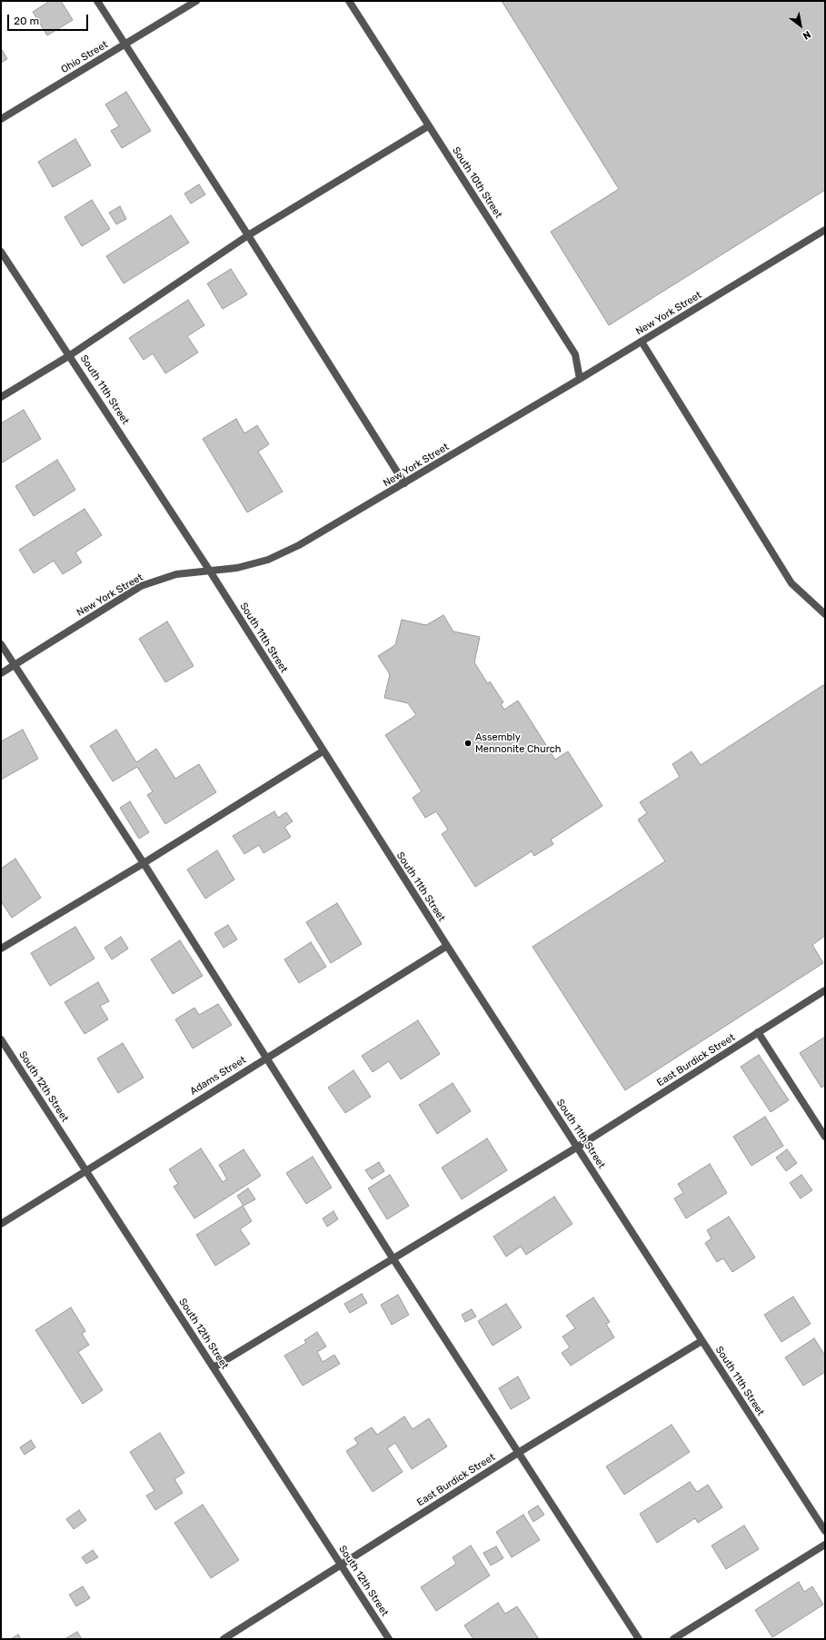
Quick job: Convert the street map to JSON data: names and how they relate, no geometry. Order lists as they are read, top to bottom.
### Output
{
  "streets": {
    "street": [
      "Ohio Street",
      "South 10th Street",
      "New York Street",
      "South 11th Street",
      "East Burdick Street",
      "Adams Street",
      "South 12th Street"
    ]
  },
  "crossings": [
    ["South 10th Street", "New York Street"],
    ["New York Street", "South 11th Street"],
    ["South 11th Street", "East Burdick Street"],
    ["South 11th Street", "Adams Street"],
    ["East Burdick Street", "South 12th Street"],
    ["Adams Street", "South 12th Street"]
  ],
  "places": ["Assembly Mennonite Church"],
  "scale_bar": "20 m",
  "north": "bottom right"
}
